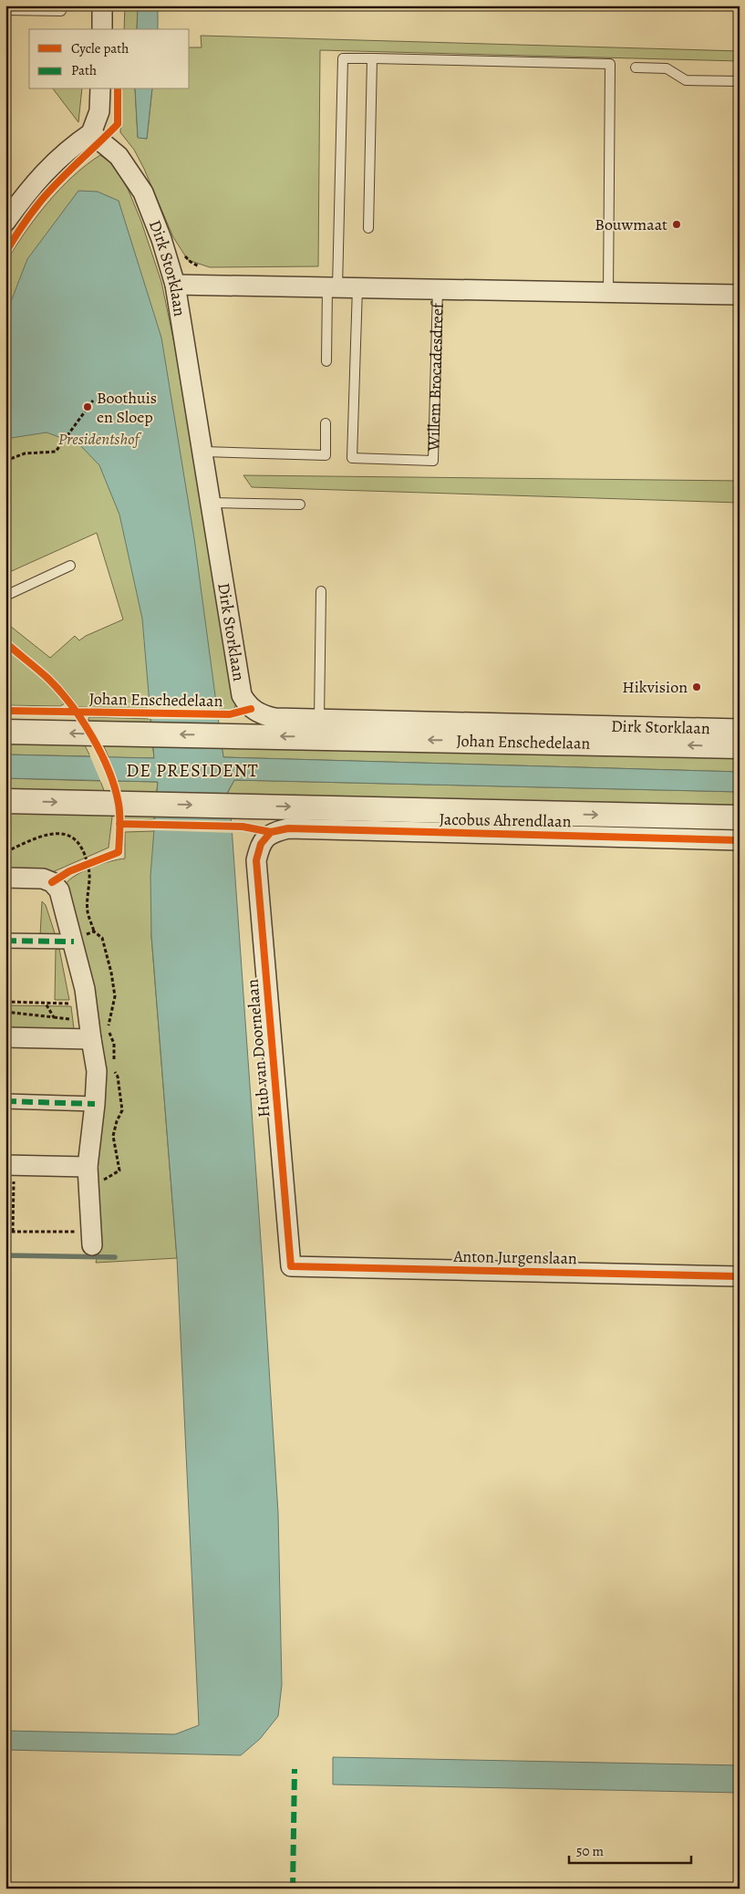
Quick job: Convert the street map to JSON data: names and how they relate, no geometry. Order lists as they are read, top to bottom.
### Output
{
  "streets": {
    "street": [
      "Dirk Storklaan",
      "Willem Brocadesdreef",
      "Johan Enschedelaan",
      "Jacobus Ahrendlaan",
      "Hub van Doornelaan",
      "Anton Jurgenslaan"
    ]
  },
  "crossings": [
    ["Dirk Storklaan", "Willem Brocadesdreef"],
    ["Jacobus Ahrendlaan", "Hub van Doornelaan"],
    ["Hub van Doornelaan", "Anton Jurgenslaan"]
  ],
  "districts": ["DE PRESIDENT"],
  "parks": ["Presidentshof"],
  "places": ["Bouwmaat", "Boothuis en Sloep", "Hikvision"],
  "legend": ["Cycle path", "Path"],
  "scale_bar": "50 m"
}
